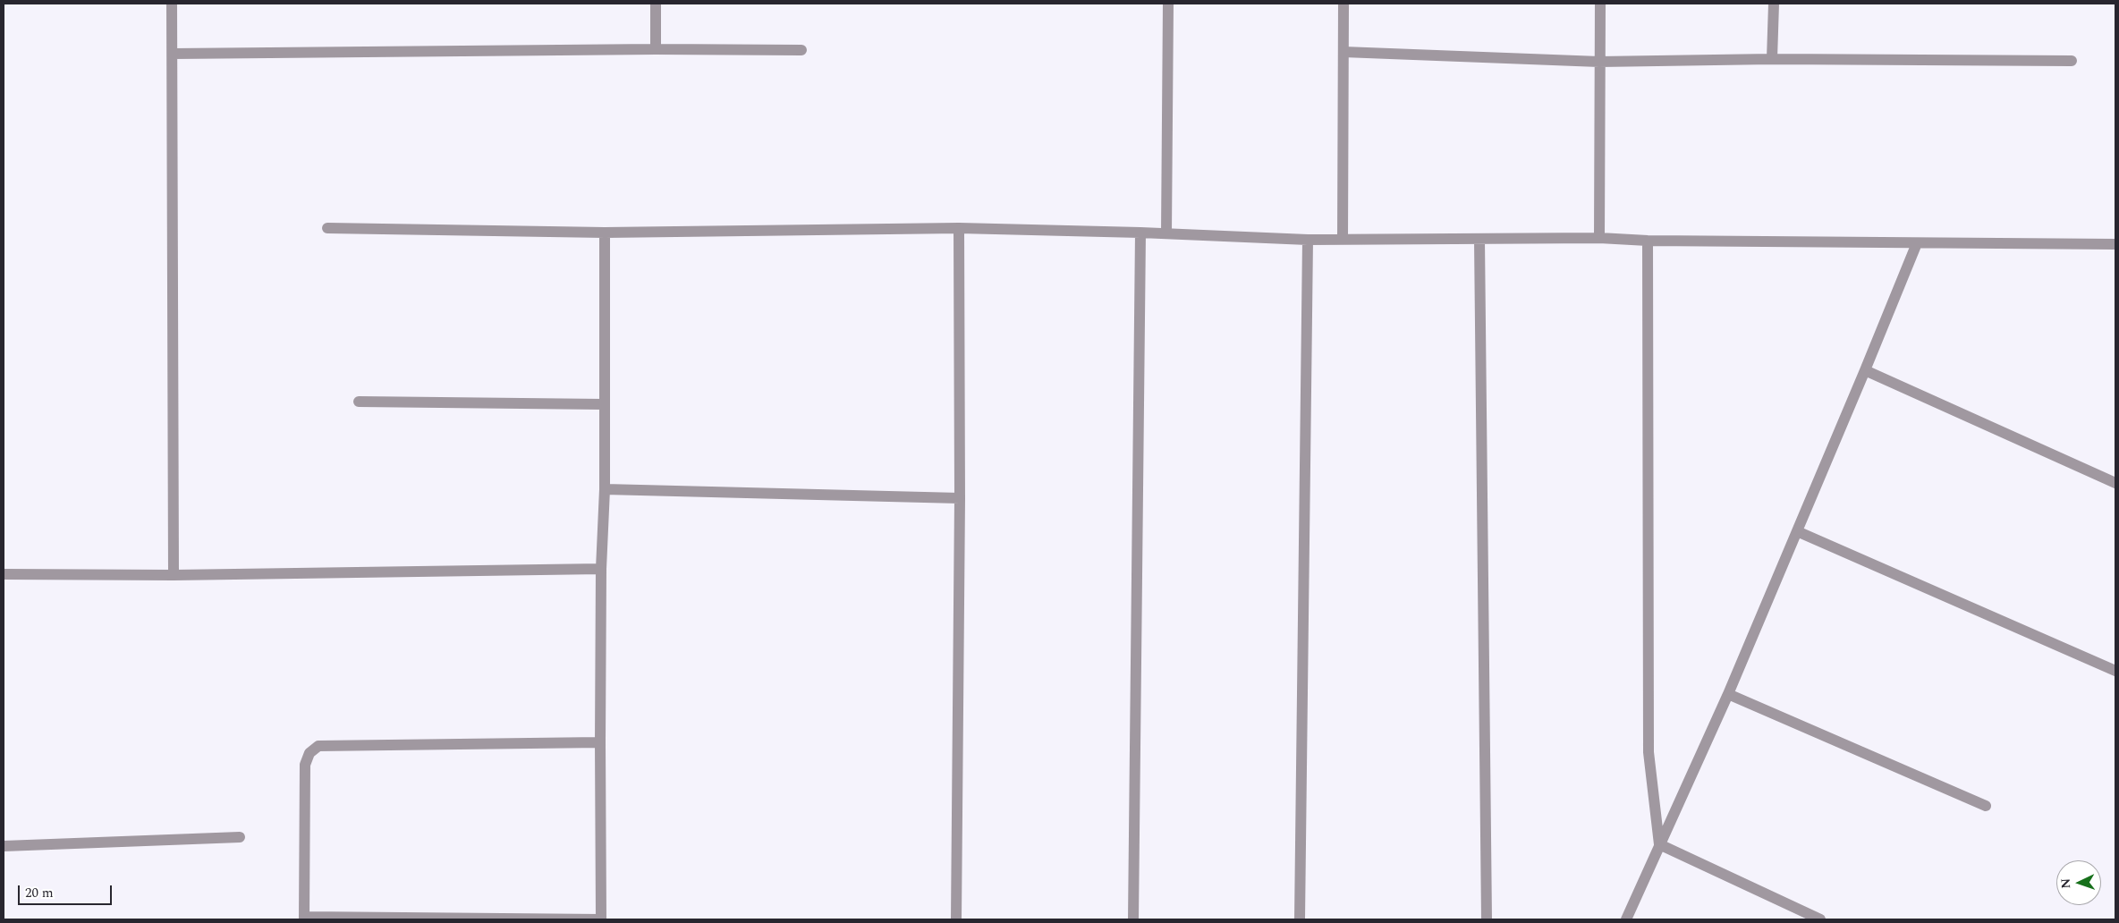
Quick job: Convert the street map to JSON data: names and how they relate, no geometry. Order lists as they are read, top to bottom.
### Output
{
  "scale_bar": "20 m",
  "north": "left"
}
